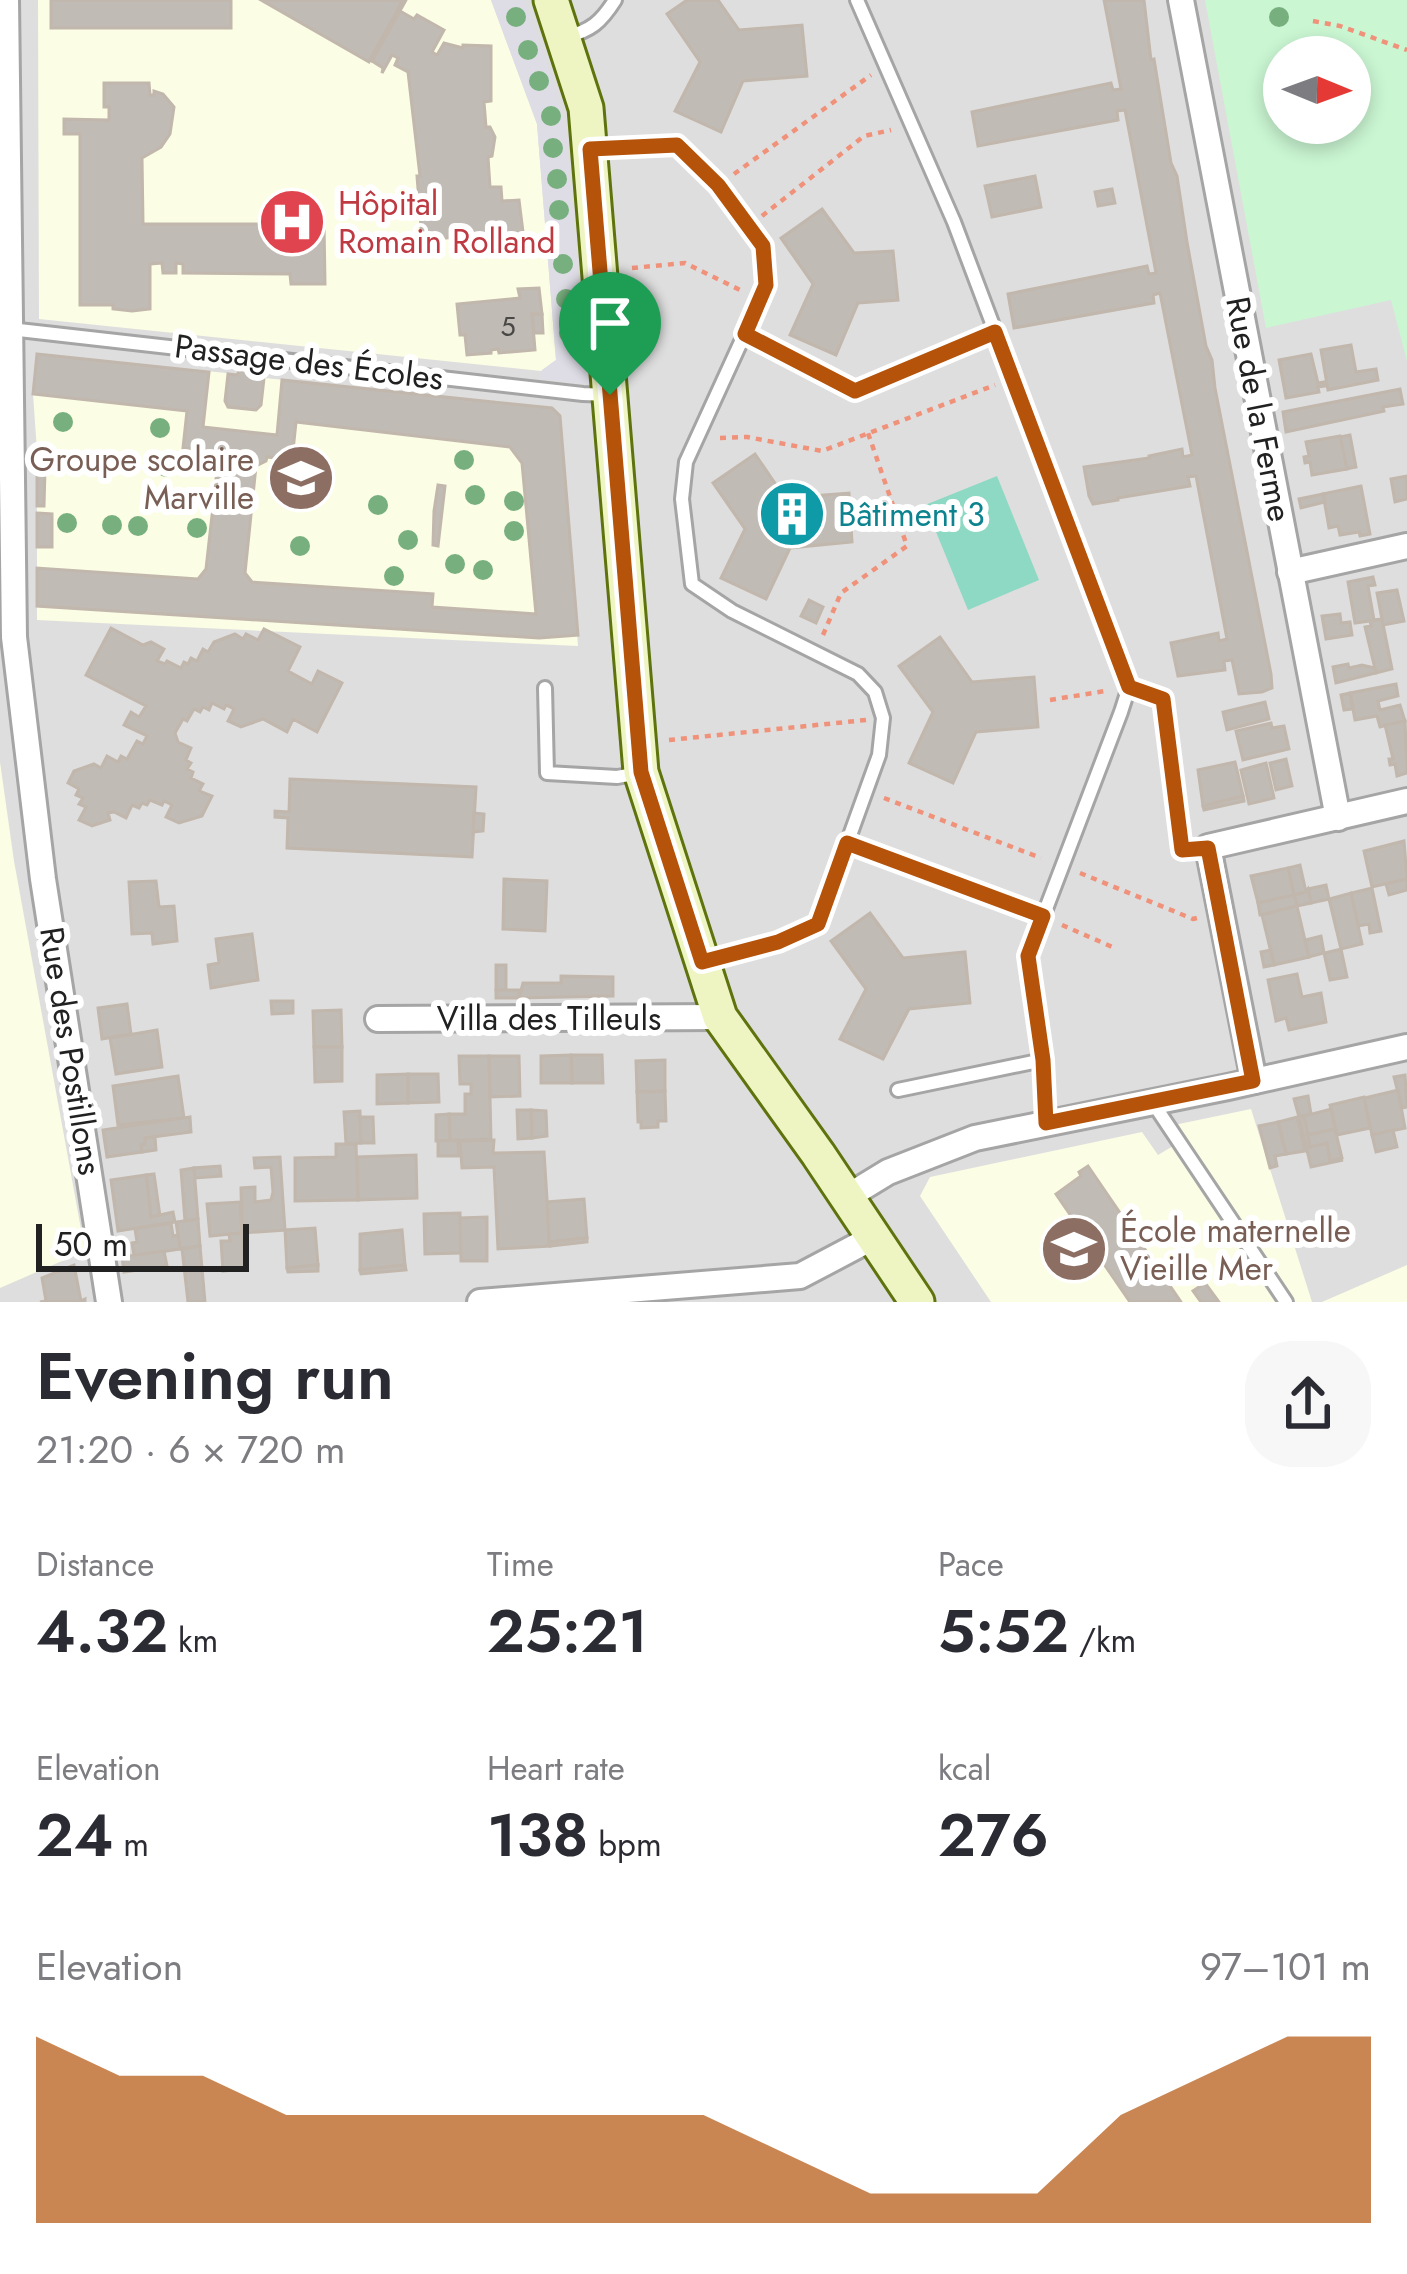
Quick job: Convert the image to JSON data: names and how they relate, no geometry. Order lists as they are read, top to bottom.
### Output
{
  "streets": {
    "street": ["Rue de la Ferme", "Villa des Tilleuls", "Rue des Postillons"],
    "lane": ["Passage des Écoles"]
  },
  "crossings": [
    ["Passage des Écoles", "Rue des Postillons"]
  ],
  "places": {
    "hospital": ["Hôpital Romain Rolland"],
    "school or university": ["Groupe scolaire Marville", "École maternelle Vieille Mer"],
    "building": ["Bâtiment 3"]
  },
  "house_numbers": ["5"],
  "scale_bar": "50 m",
  "north": "right",
  "page": {
    "scale": "50 m",
    "heading": ["Evening run", "21:20 · 6 × 720 m"],
    "stats": [
      ["Distance", "4.32 km"],
      ["Time", "25:21"],
      ["Pace", "5:52 /km"],
      ["Elevation", "24 m"],
      ["Heart rate", "138 bpm"],
      ["kcal", "276"]
    ],
    "chart": ["Elevation", "97–101 m"]
  }
}
